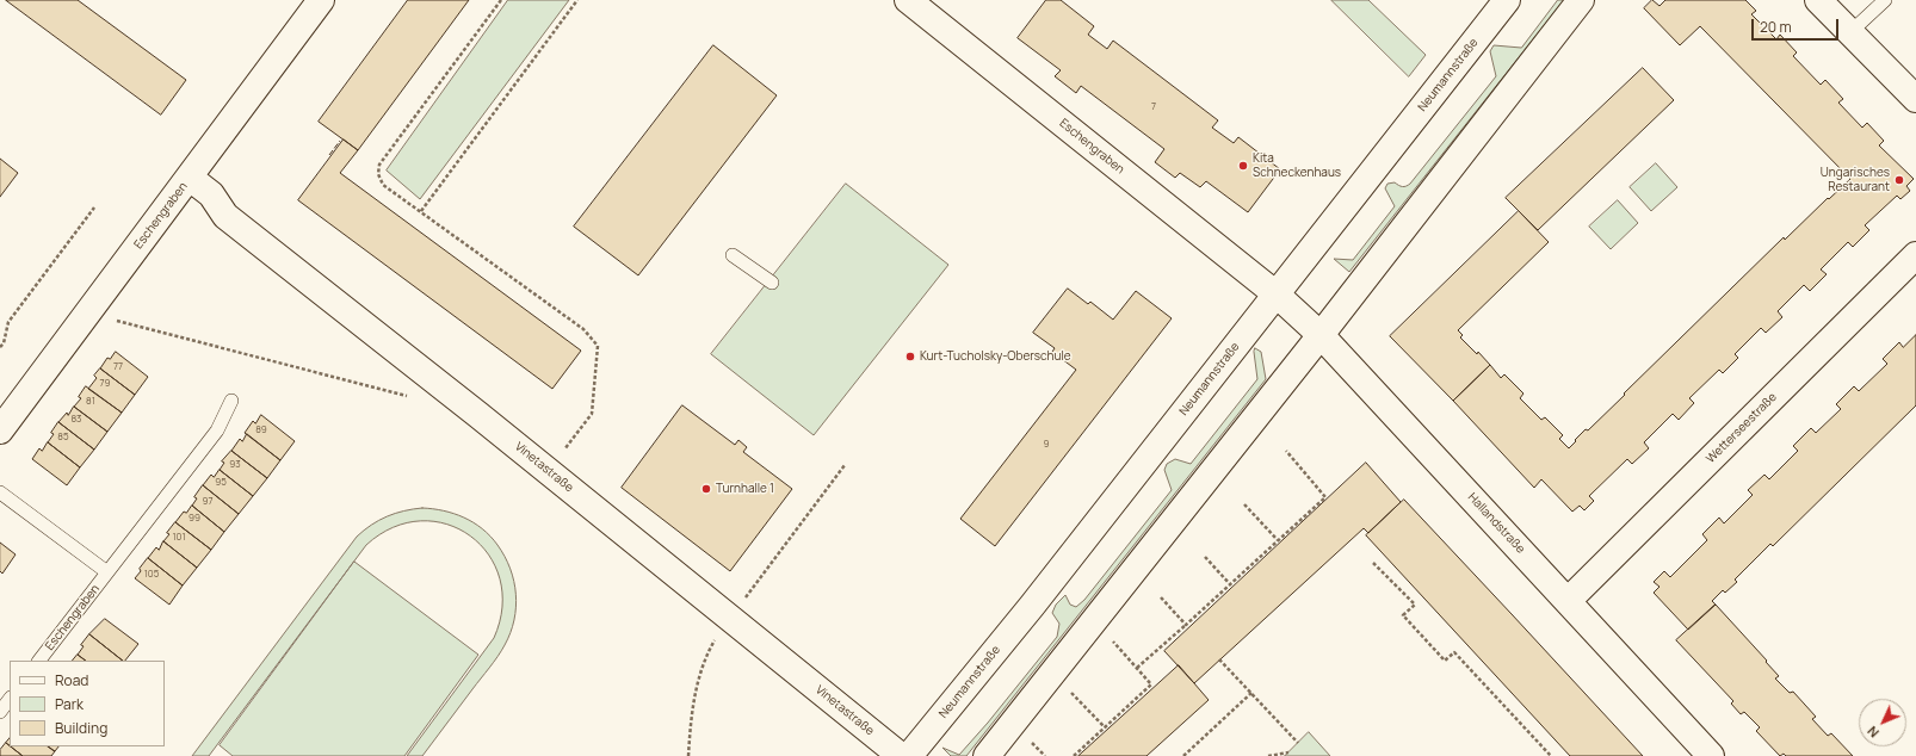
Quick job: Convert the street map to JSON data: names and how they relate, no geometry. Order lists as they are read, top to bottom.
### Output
{
  "streets": {
    "street": [
      "Neumannstraße",
      "Eschengraben",
      "Wetterseestraße",
      "Vinetastraße",
      "Hallandstraße"
    ]
  },
  "crossings": [
    ["Neumannstraße", "Eschengraben"],
    ["Neumannstraße", "Hallandstraße"],
    ["Eschengraben", "Vinetastraße"],
    ["Eschengraben", "Hallandstraße"],
    ["Wetterseestraße", "Hallandstraße"]
  ],
  "places": [
    "Kita Schneckenhaus",
    "Ungarisches Restaurant",
    "Kurt-Tucholsky-Oberschule",
    "Turnhalle 1"
  ],
  "house_numbers": [
    "7",
    "77",
    "79",
    "81",
    "83",
    "89",
    "85",
    "9",
    "93",
    "95",
    "97",
    "99",
    "101",
    "105"
  ],
  "legend": ["Road", "Park", "Building"],
  "scale_bar": "20 m",
  "north": "bottom left"
}
